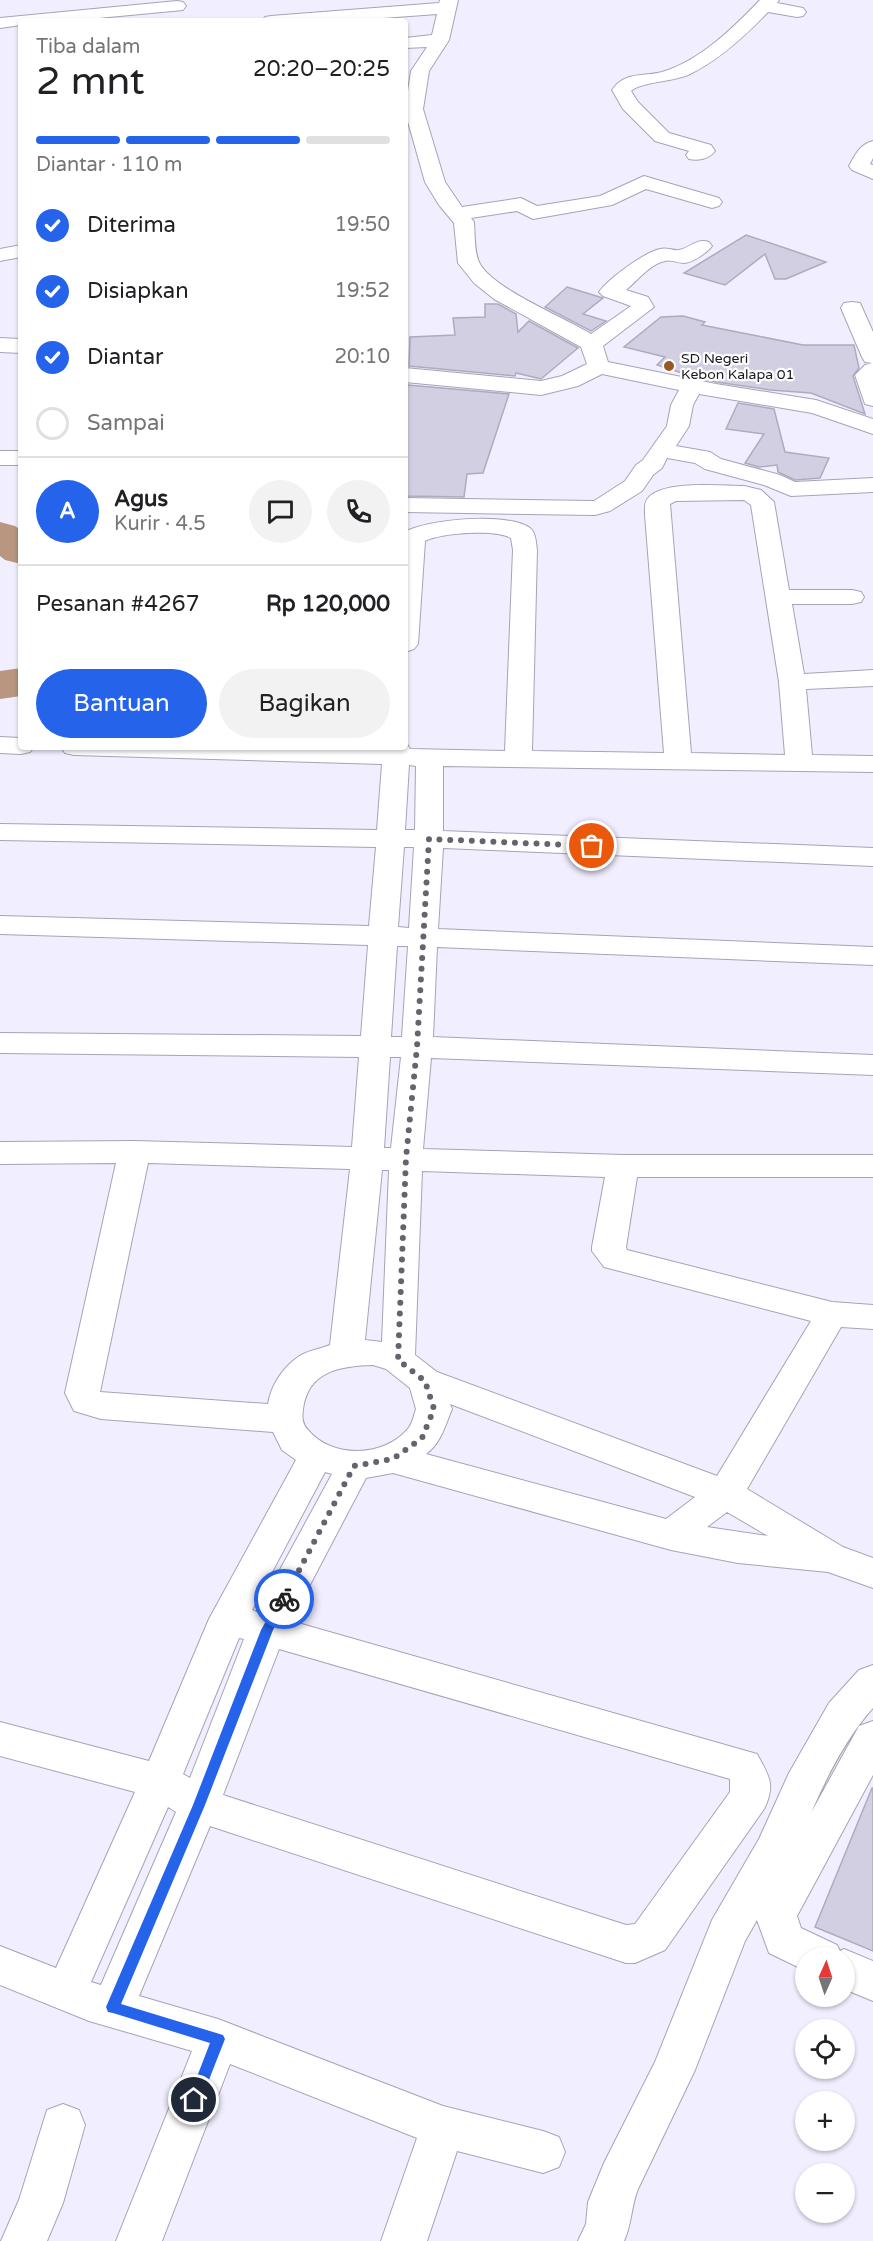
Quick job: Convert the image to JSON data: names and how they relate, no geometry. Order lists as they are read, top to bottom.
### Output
{
  "places": ["SD Negeri Kebon Kalapa 01"],
  "north": "top",
  "page": {
    "heading": ["2 mnt", "Tiba dalam", "20:20–20:25"],
    "panel": [
      "Agus",
      "Kurir · 4.5",
      "Pesanan #4267",
      "Rp 120,000"
    ],
    "bar": "Diantar · 110 m",
    "list": [
      ["Diterima", "19:50"],
      ["Disiapkan", "19:52"],
      ["Diantar", "20:10"],
      "Sampai"
    ],
    "round": "A",
    "buttons": ["Bantuan", "Bagikan"],
    "map_buttons": ["+", "−"]
  }
}
